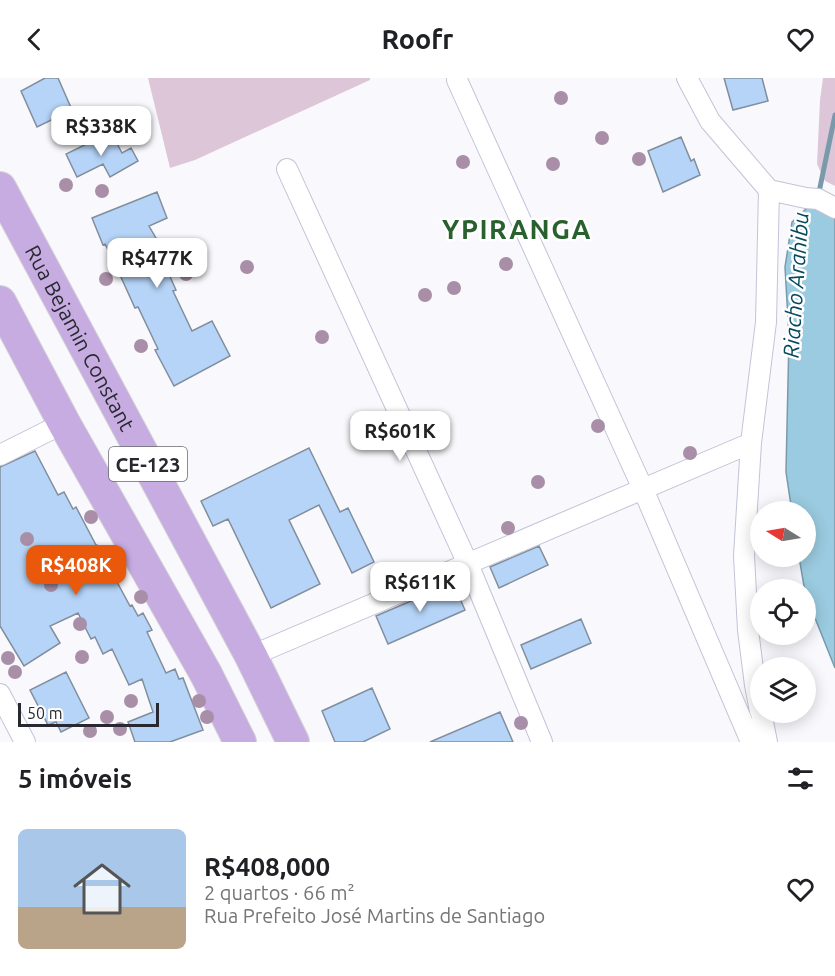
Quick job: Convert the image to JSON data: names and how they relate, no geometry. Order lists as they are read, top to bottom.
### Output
{
  "streets": {
    "main road": ["Rua Bejamin Constant", "CE-123"]
  },
  "districts": ["YPIRANGA"],
  "water": ["Riacho Arahibu"],
  "scale_bar": "50 m",
  "north": "left",
  "page": {
    "header": "Roofr",
    "price": [
      "R$338K",
      "R$477K",
      "R$601K",
      "R$408K",
      "R$611K"
    ],
    "scale": "50 m",
    "heading": "5 imóveis",
    "list": [
      {
        "name": "R$408,000",
        "note": "2 quartos · 66 m² · Rua Prefeito José Martins de Santiago"
      }
    ]
  }
}
